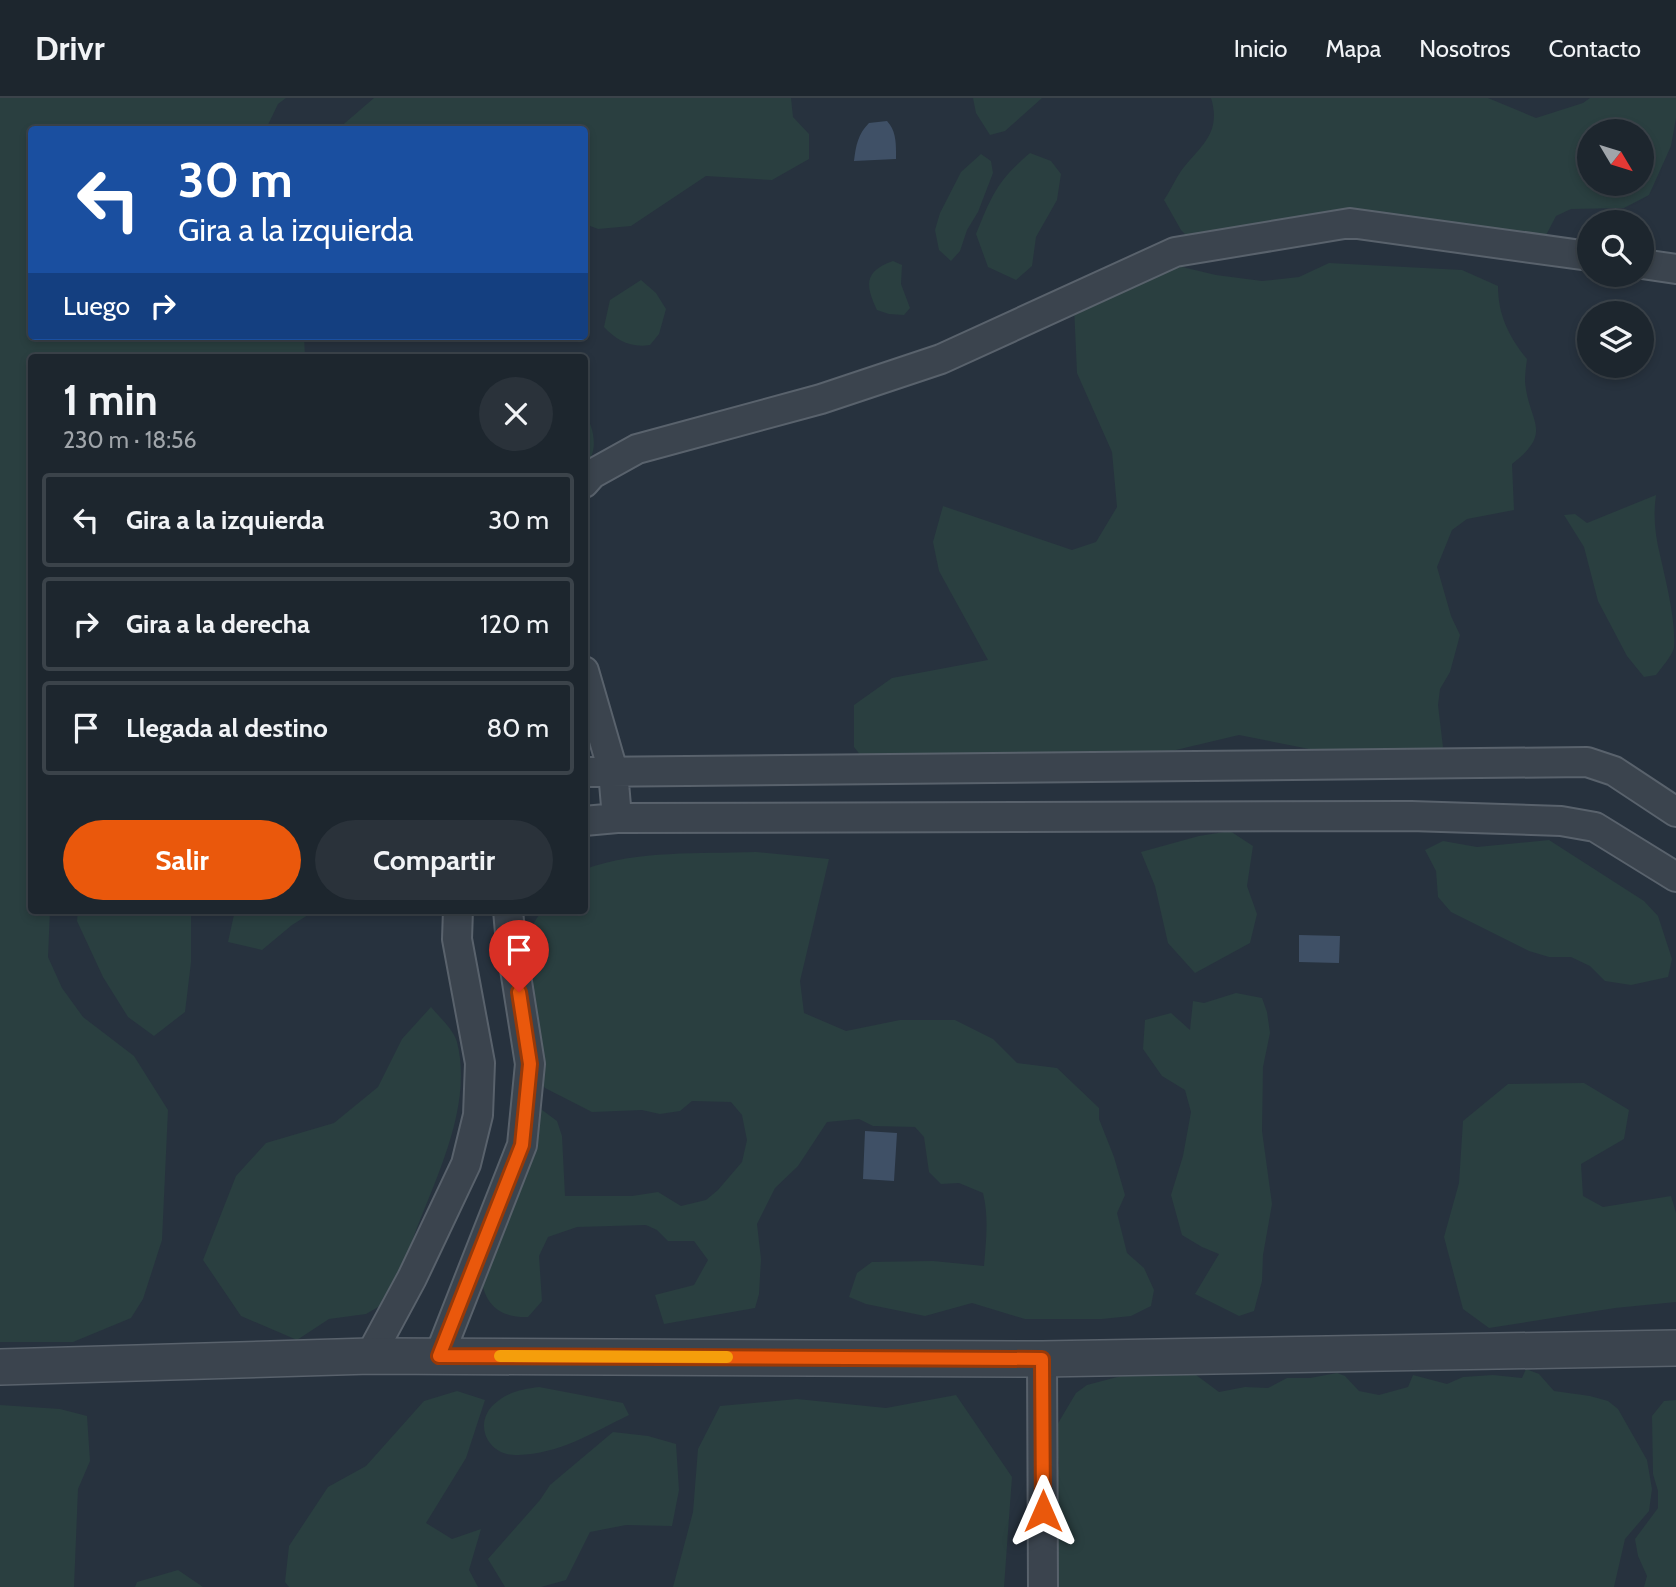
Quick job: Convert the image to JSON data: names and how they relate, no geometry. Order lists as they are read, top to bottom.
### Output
{
  "north": "bottom right",
  "page": {
    "header": "Drivr",
    "nav": [
      "Inicio",
      "Mapa",
      "Nosotros",
      "Contacto"
    ],
    "turn": ["30 m", "Gira a la izquierda"],
    "then": "Luego",
    "heading": ["1 min", "230 m · 18:56"],
    "list": [
      {
        "name": "Gira a la izquierda",
        "value": "30 m"
      },
      {
        "name": "Gira a la derecha",
        "value": "120 m"
      },
      {
        "name": "Llegada al destino",
        "value": "80 m"
      }
    ],
    "buttons": ["Salir", "Compartir"]
  }
}
